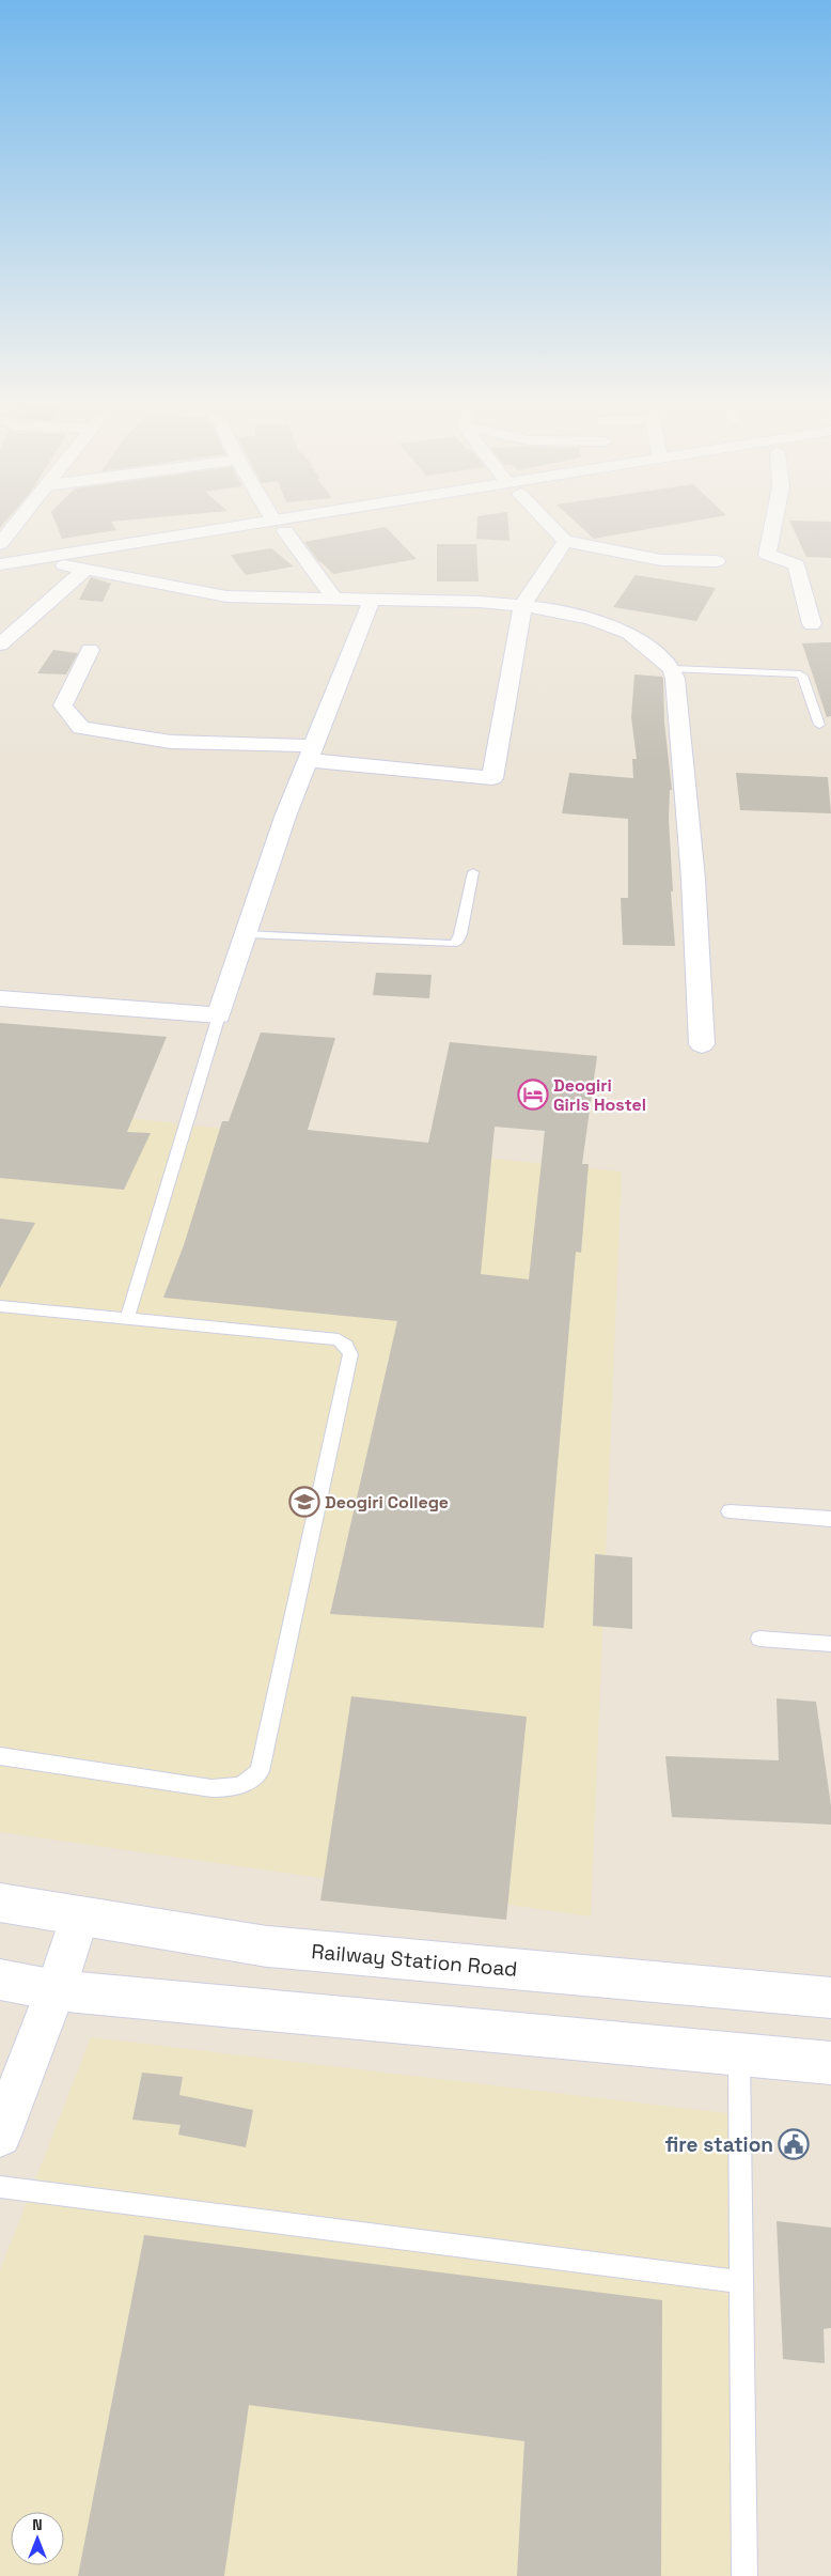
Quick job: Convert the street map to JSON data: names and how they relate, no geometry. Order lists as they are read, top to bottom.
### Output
{
  "streets": {
    "street": ["Railway Station Road"]
  },
  "places": {
    "hotel": ["Deogiri Girls Hostel"],
    "school or university": ["Deogiri College"],
    "public building": ["fire station"]
  },
  "north": "top"
}
